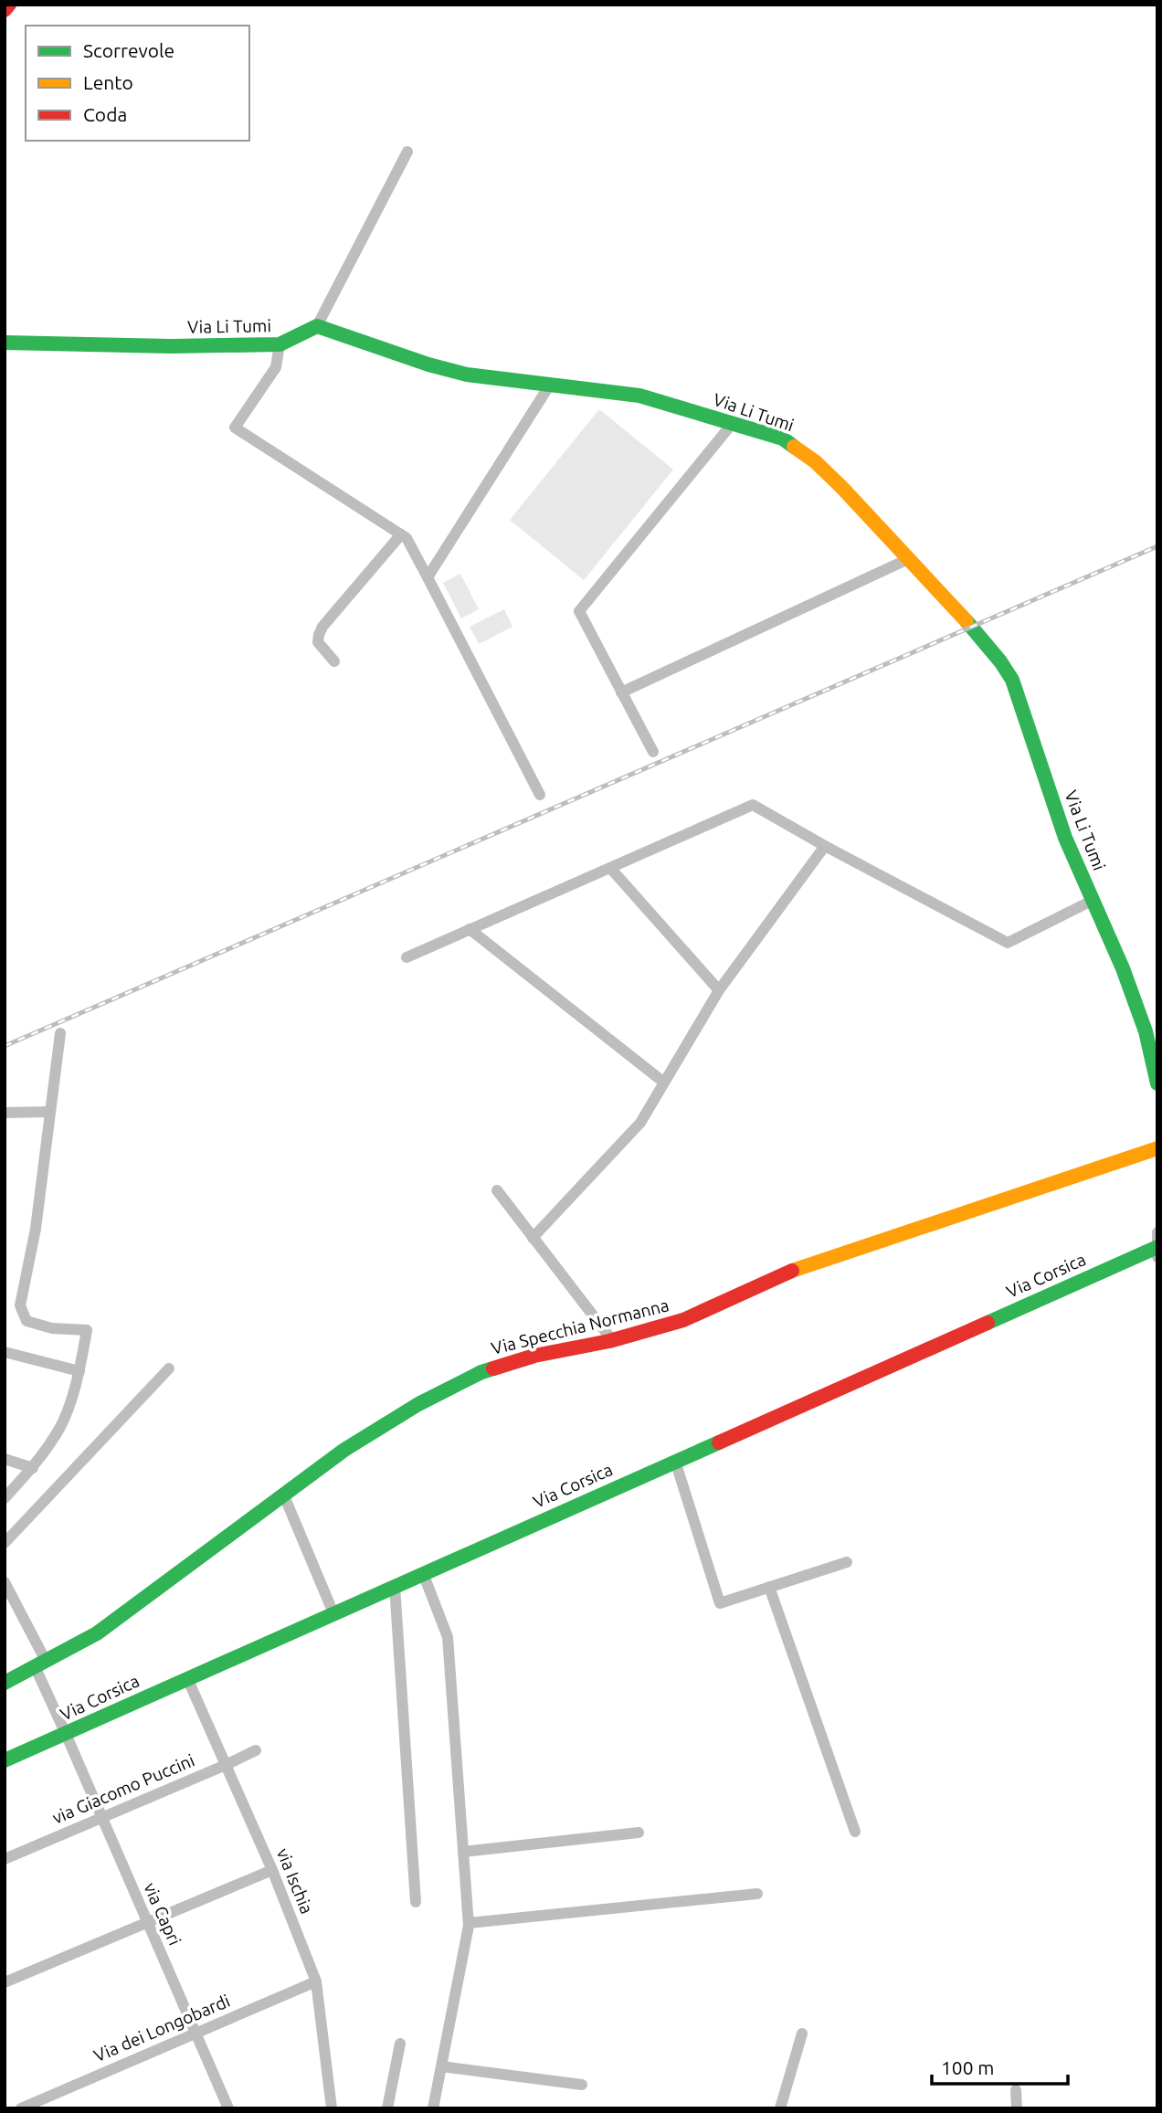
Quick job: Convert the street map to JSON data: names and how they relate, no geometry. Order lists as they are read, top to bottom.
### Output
{
  "streets": {
    "street": [
      "Via Li Tumi",
      "Via Corsica",
      "Via Specchia Normanna",
      "via Giacomo Puccini",
      "via Ischia",
      "via Capri",
      "Via dei Longobardi"
    ]
  },
  "crossings": [
    ["Via Corsica", "via Ischia"],
    ["Via Corsica", "via Capri"],
    ["Via Specchia Normanna", "via Capri"],
    ["via Giacomo Puccini", "via Ischia"],
    ["via Giacomo Puccini", "via Capri"],
    ["via Ischia", "Via dei Longobardi"],
    ["via Capri", "Via dei Longobardi"]
  ],
  "legend": ["Scorrevole", "Lento", "Coda"],
  "scale_bar": "100 m"
}
